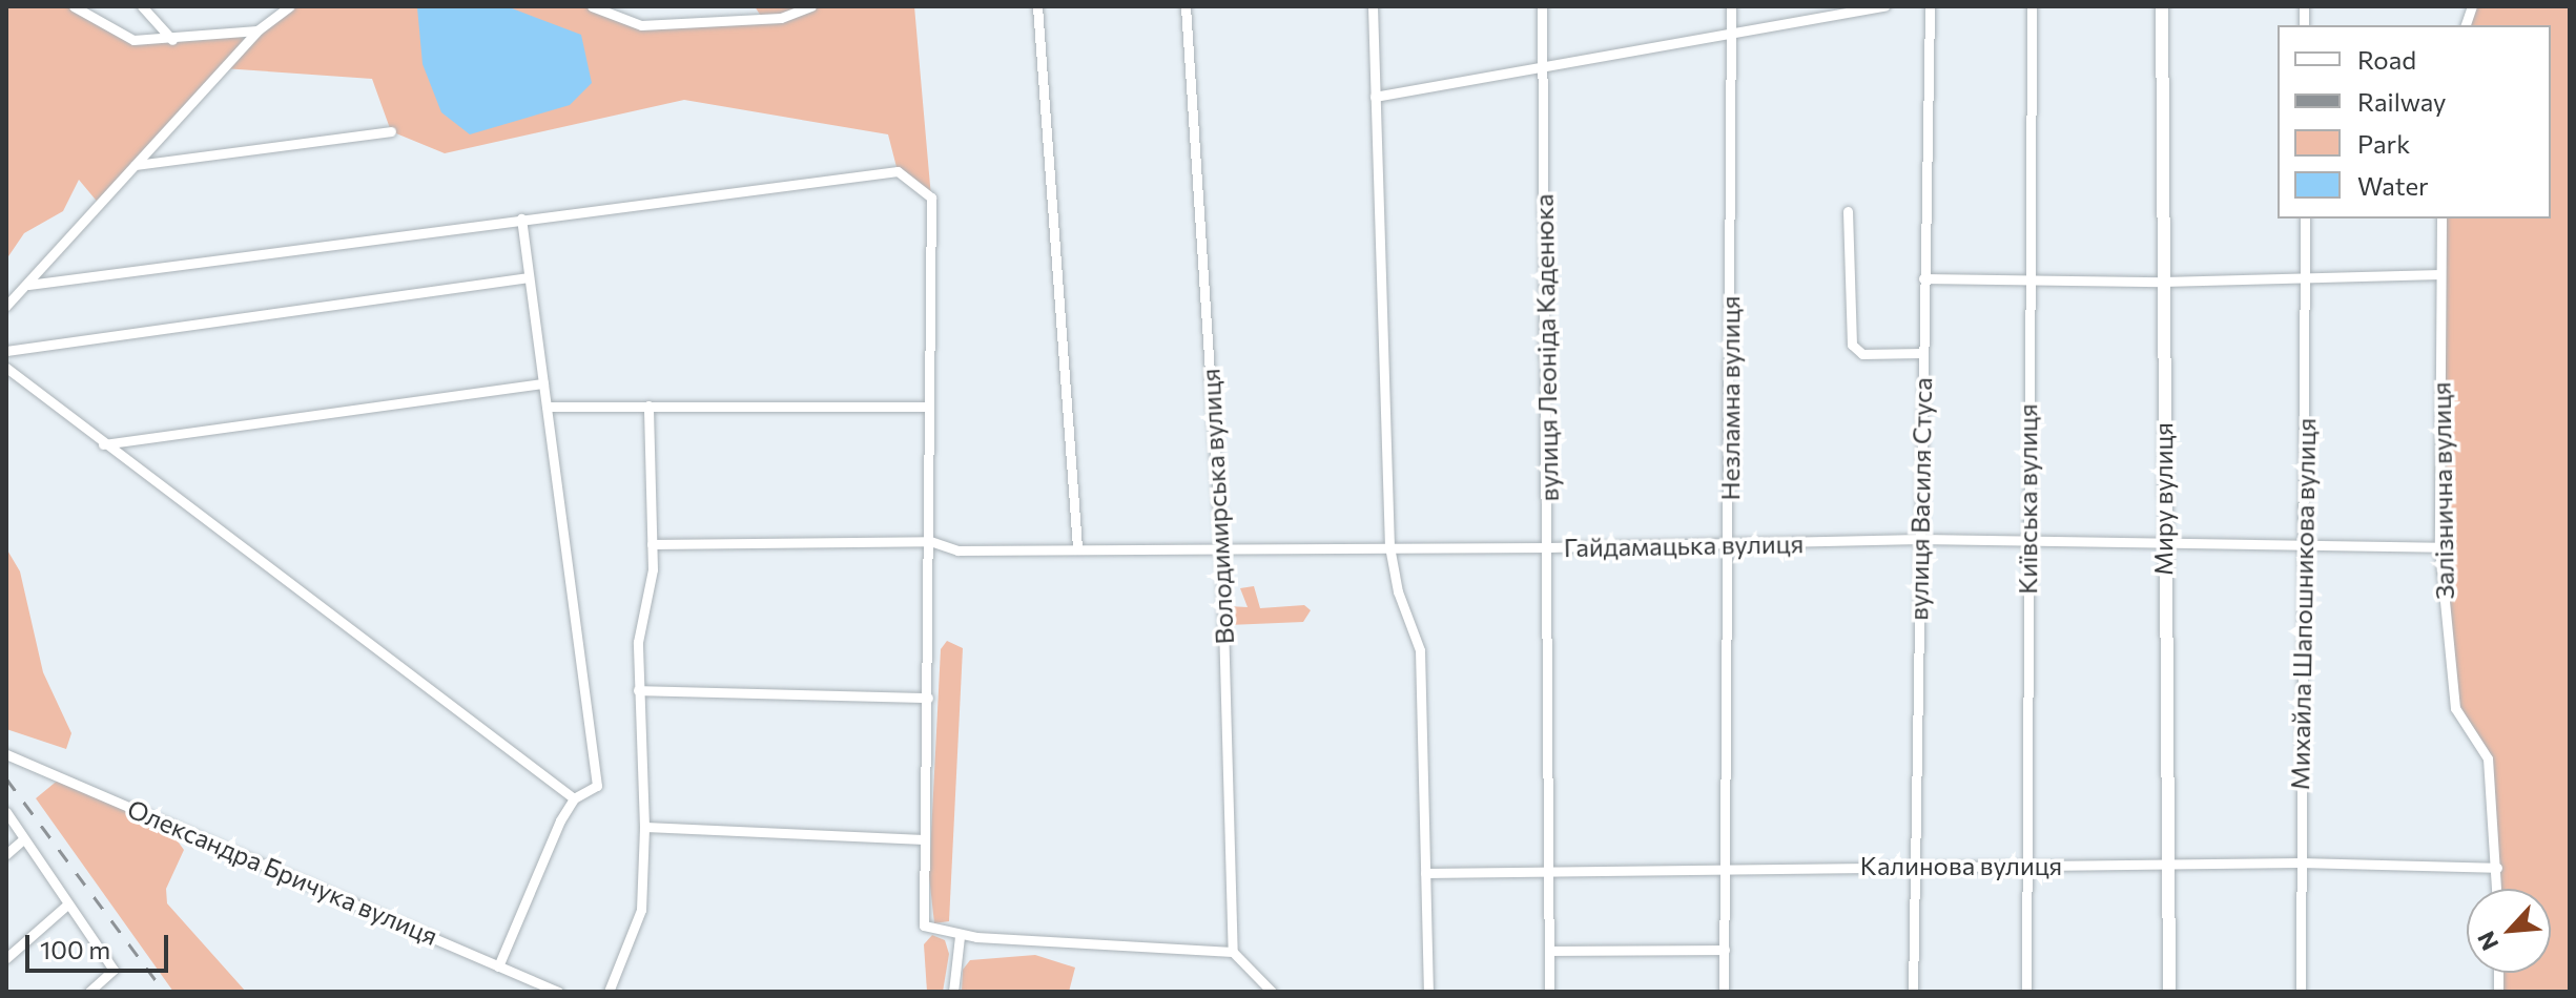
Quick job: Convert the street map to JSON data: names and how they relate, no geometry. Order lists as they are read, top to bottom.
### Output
{
  "streets": {
    "main road": ["Миру вулиця"],
    "street": [
      "вулиця Леоніда Каденюка",
      "Незламна вулиця",
      "Залізнична вулиця",
      "вулиця Василя Стуса",
      "Київська вулиця",
      "Володимирська вулиця",
      "Гайдамацька вулиця",
      "Михайла Шапошникова вулиця",
      "Калинова вулиця",
      "Олександра Бричука вулиця"
    ]
  },
  "crossings": [
    ["вулиця Леоніда Каденюка", "Гайдамацька вулиця"],
    ["вулиця Леоніда Каденюка", "Калинова вулиця"],
    ["Незламна вулиця", "Гайдамацька вулиця"],
    ["Незламна вулиця", "Калинова вулиця"],
    ["Залізнична вулиця", "Гайдамацька вулиця"],
    ["Залізнична вулиця", "Калинова вулиця"],
    ["вулиця Василя Стуса", "Гайдамацька вулиця"],
    ["вулиця Василя Стуса", "Калинова вулиця"],
    ["Київська вулиця", "Гайдамацька вулиця"],
    ["Київська вулиця", "Калинова вулиця"],
    ["Миру вулиця", "Гайдамацька вулиця"],
    ["Миру вулиця", "Калинова вулиця"],
    ["Володимирська вулиця", "Гайдамацька вулиця"],
    ["Гайдамацька вулиця", "Михайла Шапошникова вулиця"],
    ["Михайла Шапошникова вулиця", "Калинова вулиця"]
  ],
  "legend": [
    "Road",
    "Railway",
    "Park",
    "Water"
  ],
  "scale_bar": "100 m",
  "north": "bottom left"
}
